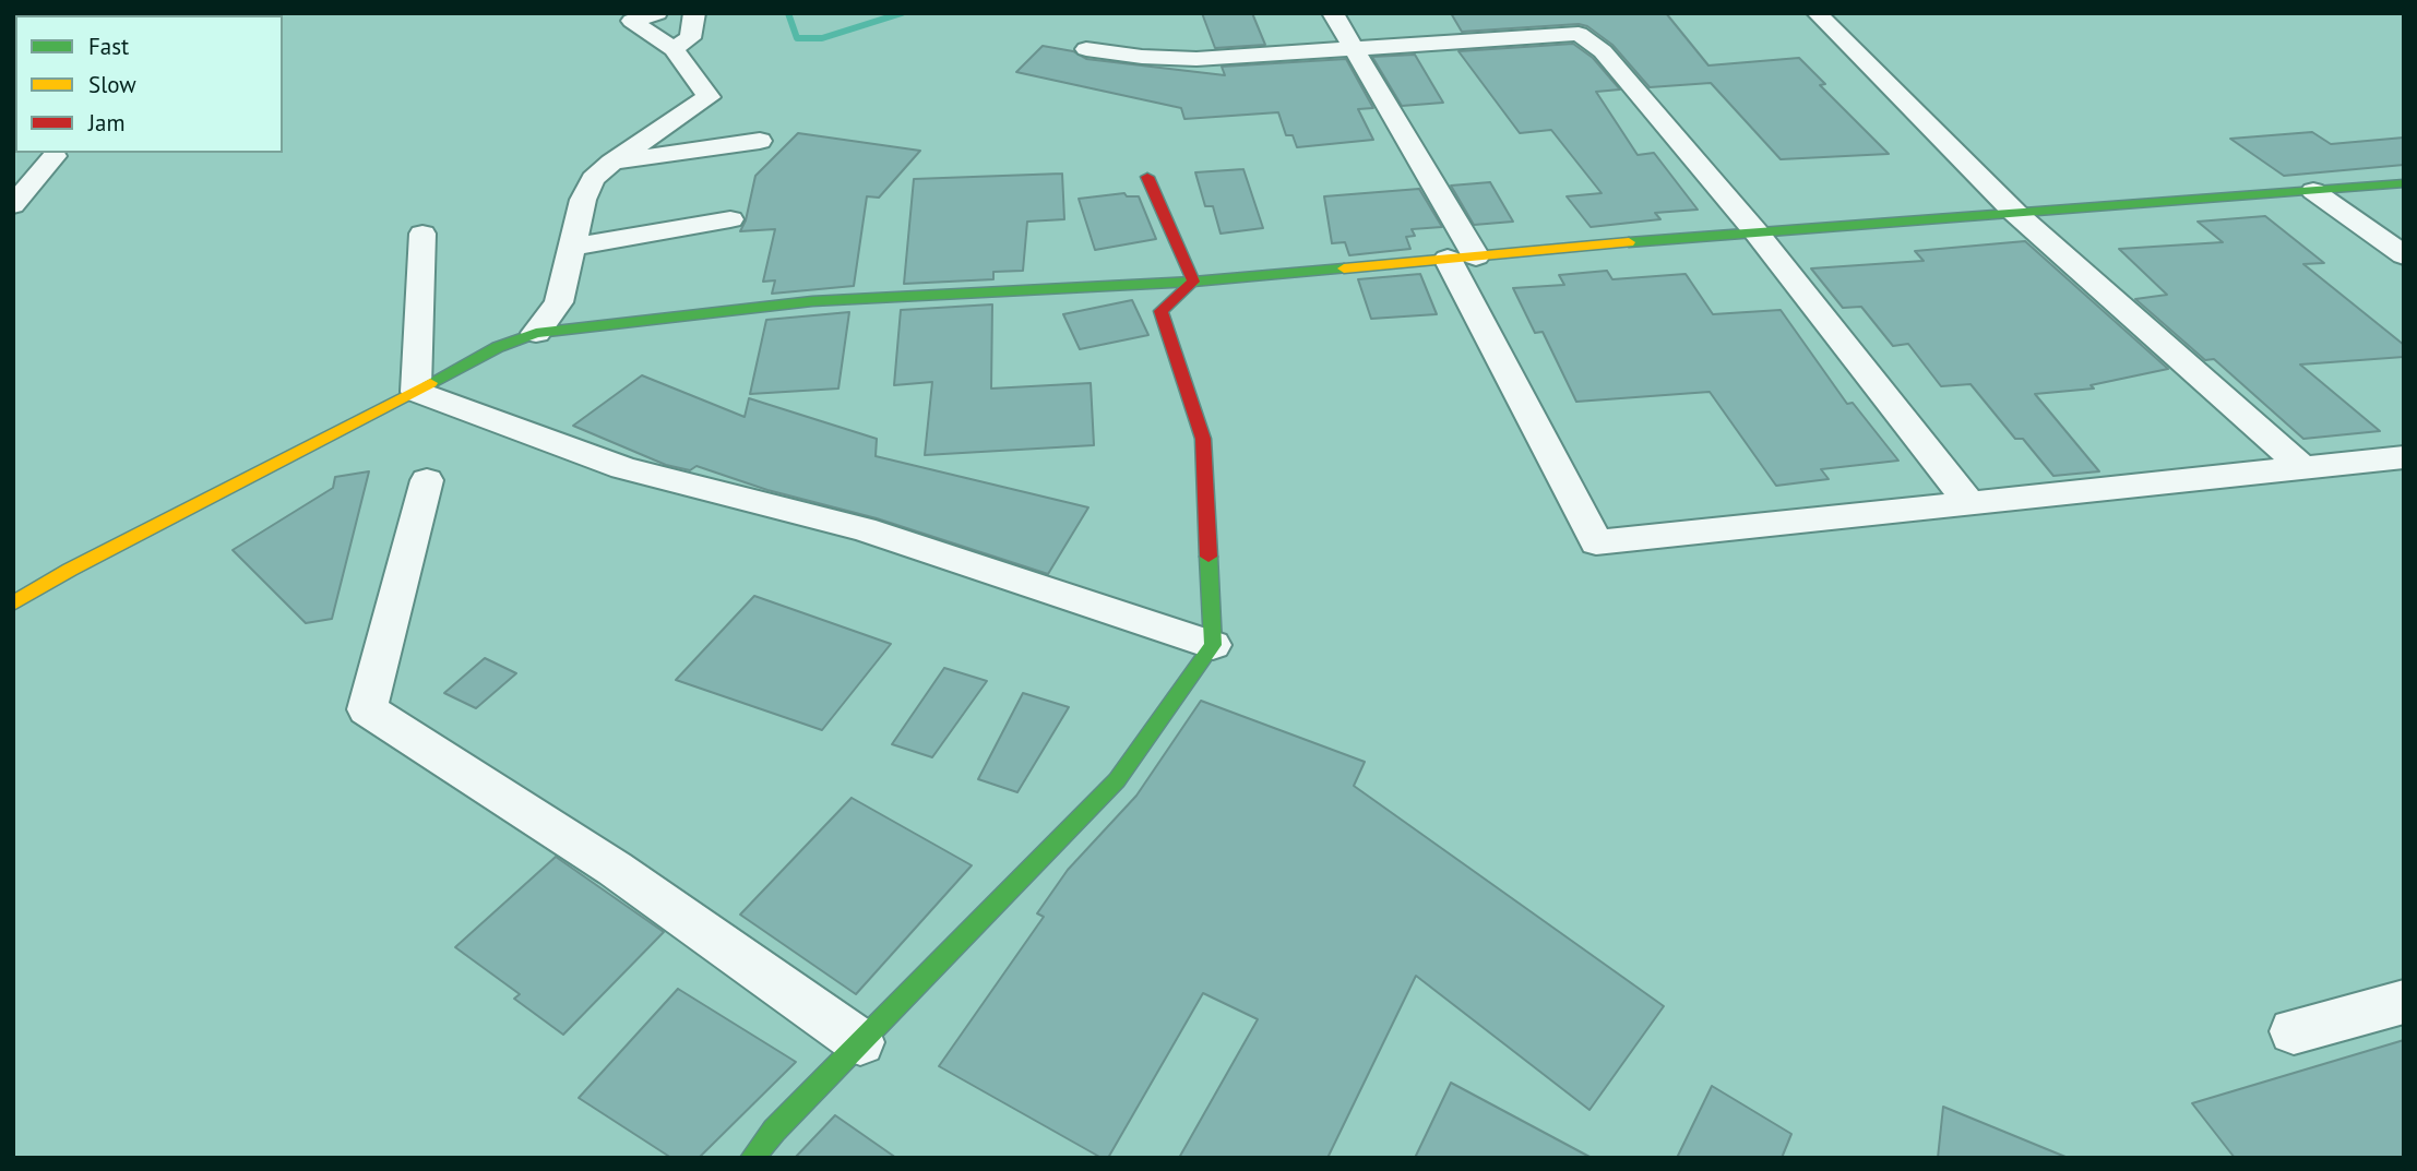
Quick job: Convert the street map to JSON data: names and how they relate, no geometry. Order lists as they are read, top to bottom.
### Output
{
  "legend": ["Fast", "Slow", "Jam"]
}
